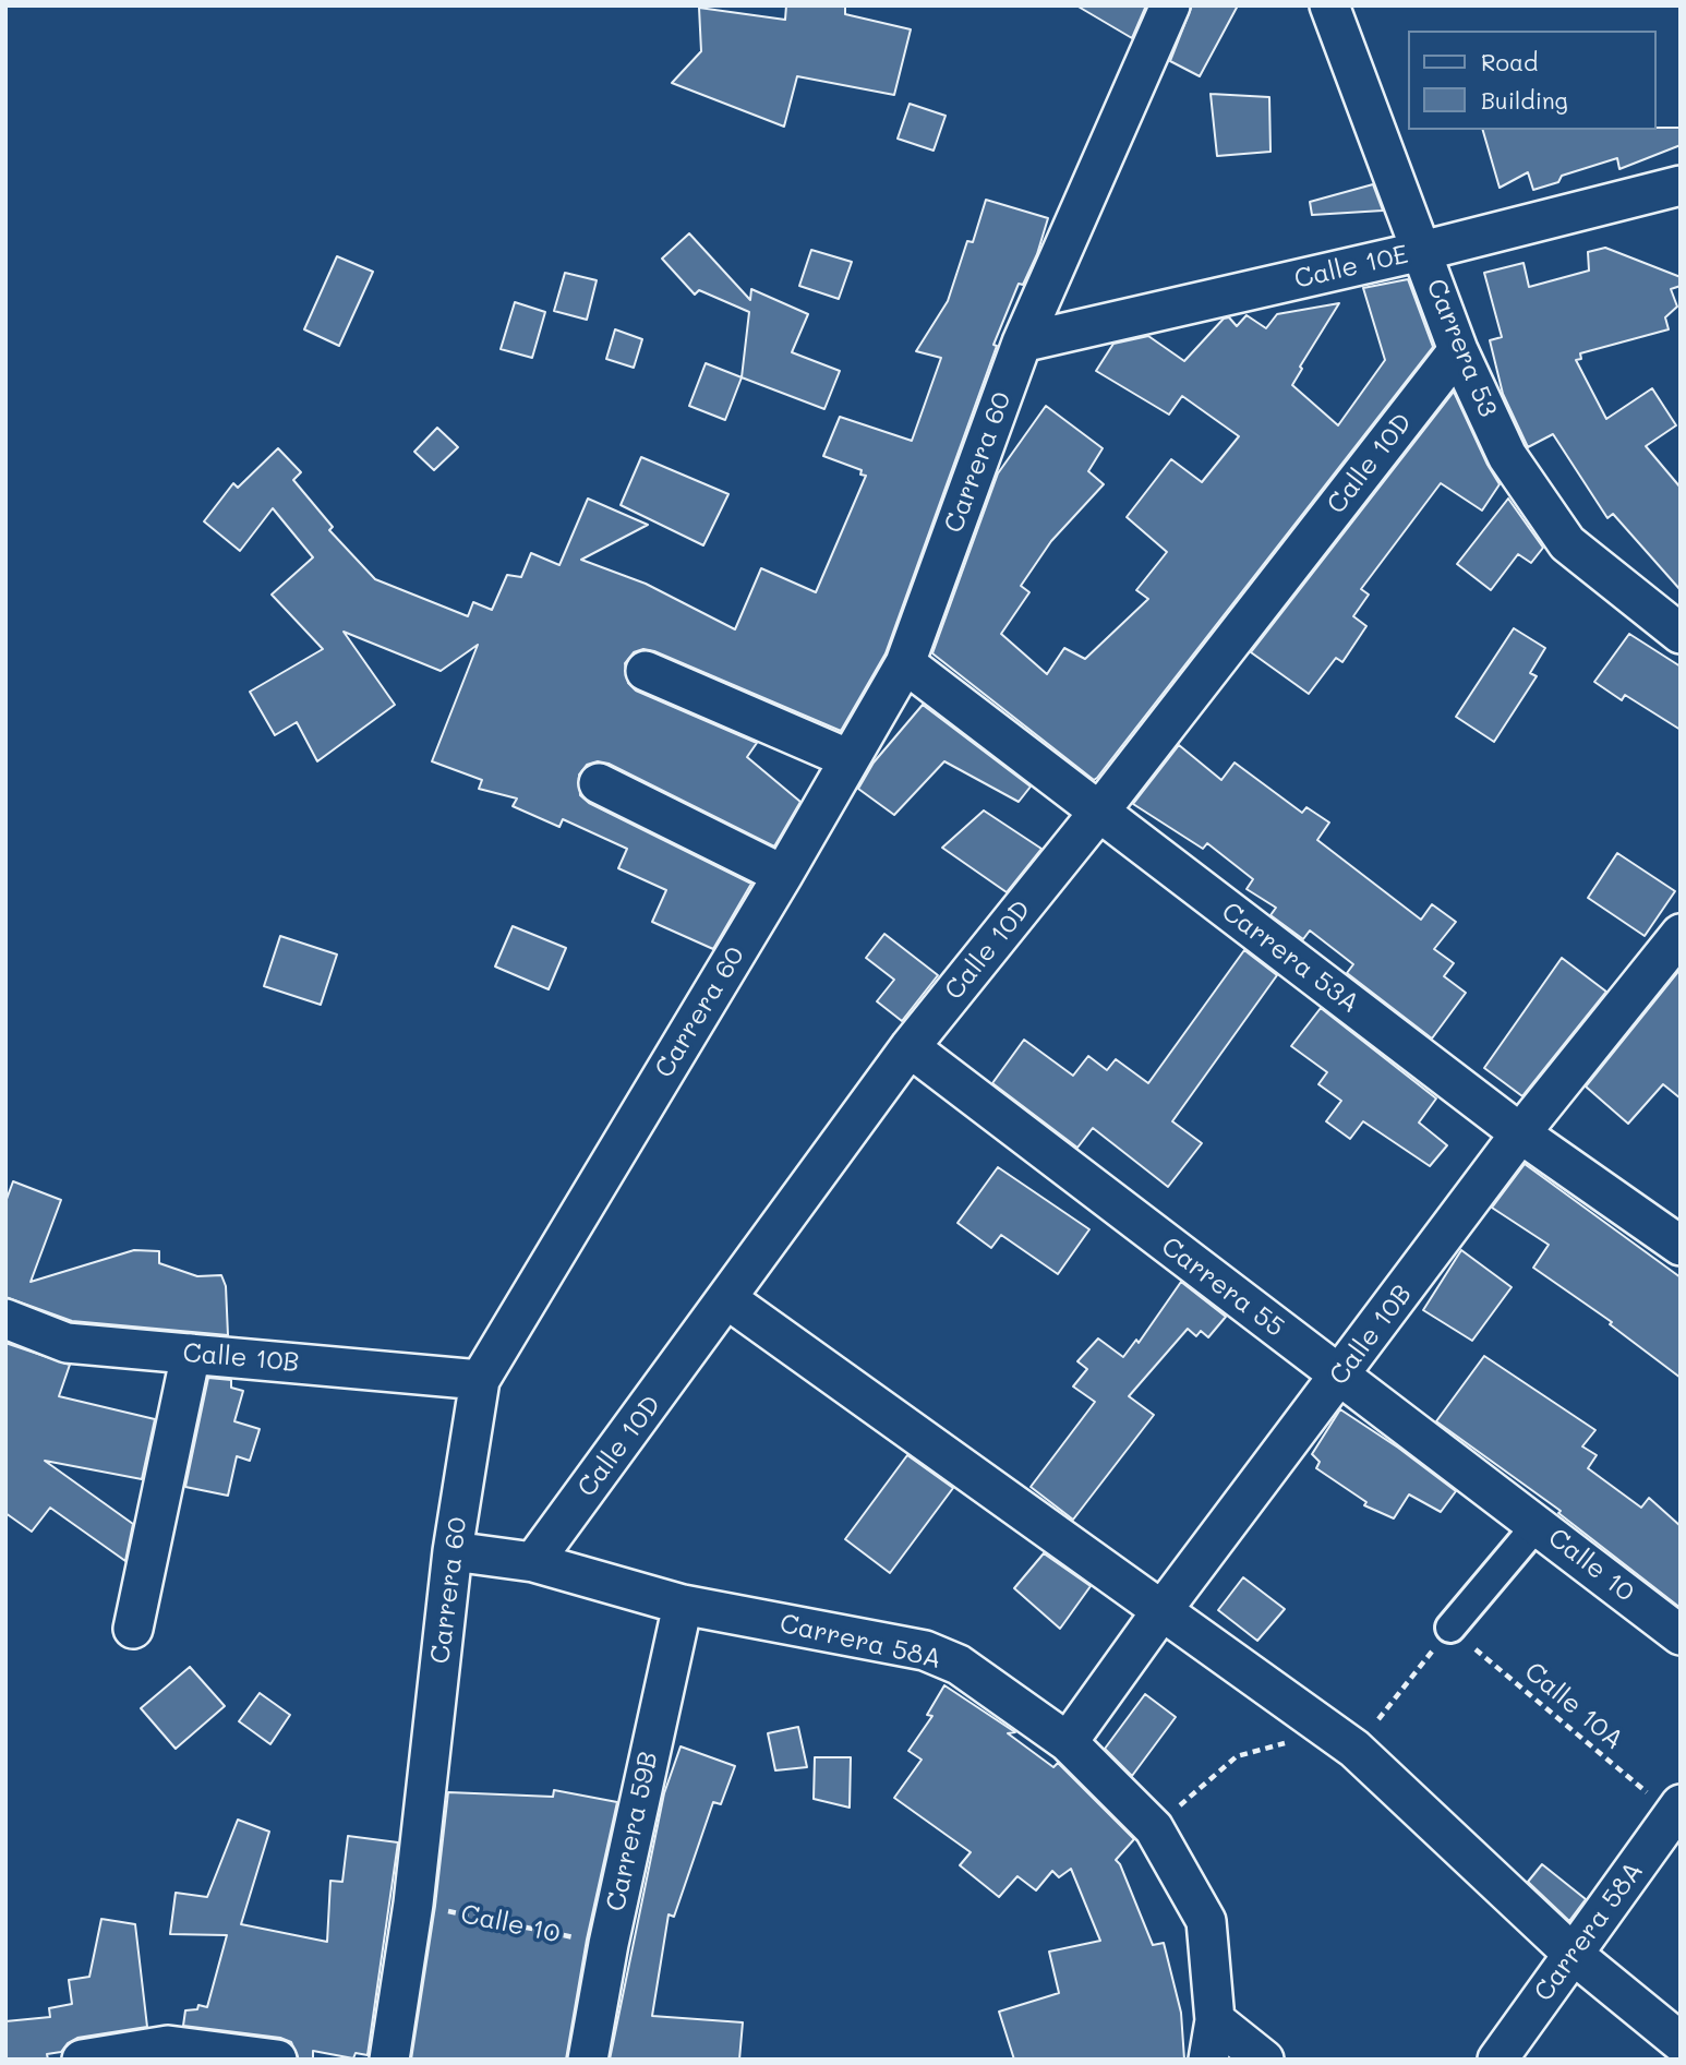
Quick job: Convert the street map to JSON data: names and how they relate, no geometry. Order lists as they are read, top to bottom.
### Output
{
  "streets": {
    "street": [
      "Calle 10E",
      "Carrera 53",
      "Carrera 60",
      "Calle 10D",
      "Carrera 53A",
      "Carrera 55",
      "Calle 10B",
      "Calle 10",
      "Carrera 58A",
      "Carrera 59B"
    ],
    "path": ["Calle 10A"]
  },
  "crossings": [
    ["Calle 10E", "Carrera 53"],
    ["Calle 10E", "Carrera 60"],
    ["Carrera 53", "Calle 10D"],
    ["Carrera 60", "Carrera 53A"],
    ["Carrera 60", "Calle 10B"],
    ["Carrera 60", "Calle 10"],
    ["Carrera 60", "Carrera 58A"],
    ["Calle 10D", "Carrera 53A"],
    ["Calle 10D", "Carrera 55"],
    ["Calle 10D", "Carrera 58A"],
    ["Carrera 53A", "Calle 10B"],
    ["Carrera 55", "Calle 10B"],
    ["Carrera 55", "Calle 10"],
    ["Calle 10B", "Carrera 58A"],
    ["Calle 10", "Calle 10A"],
    ["Calle 10", "Carrera 59B"],
    ["Carrera 58A", "Calle 10A"],
    ["Carrera 58A", "Carrera 59B"]
  ],
  "legend": ["Road", "Building"]
}
